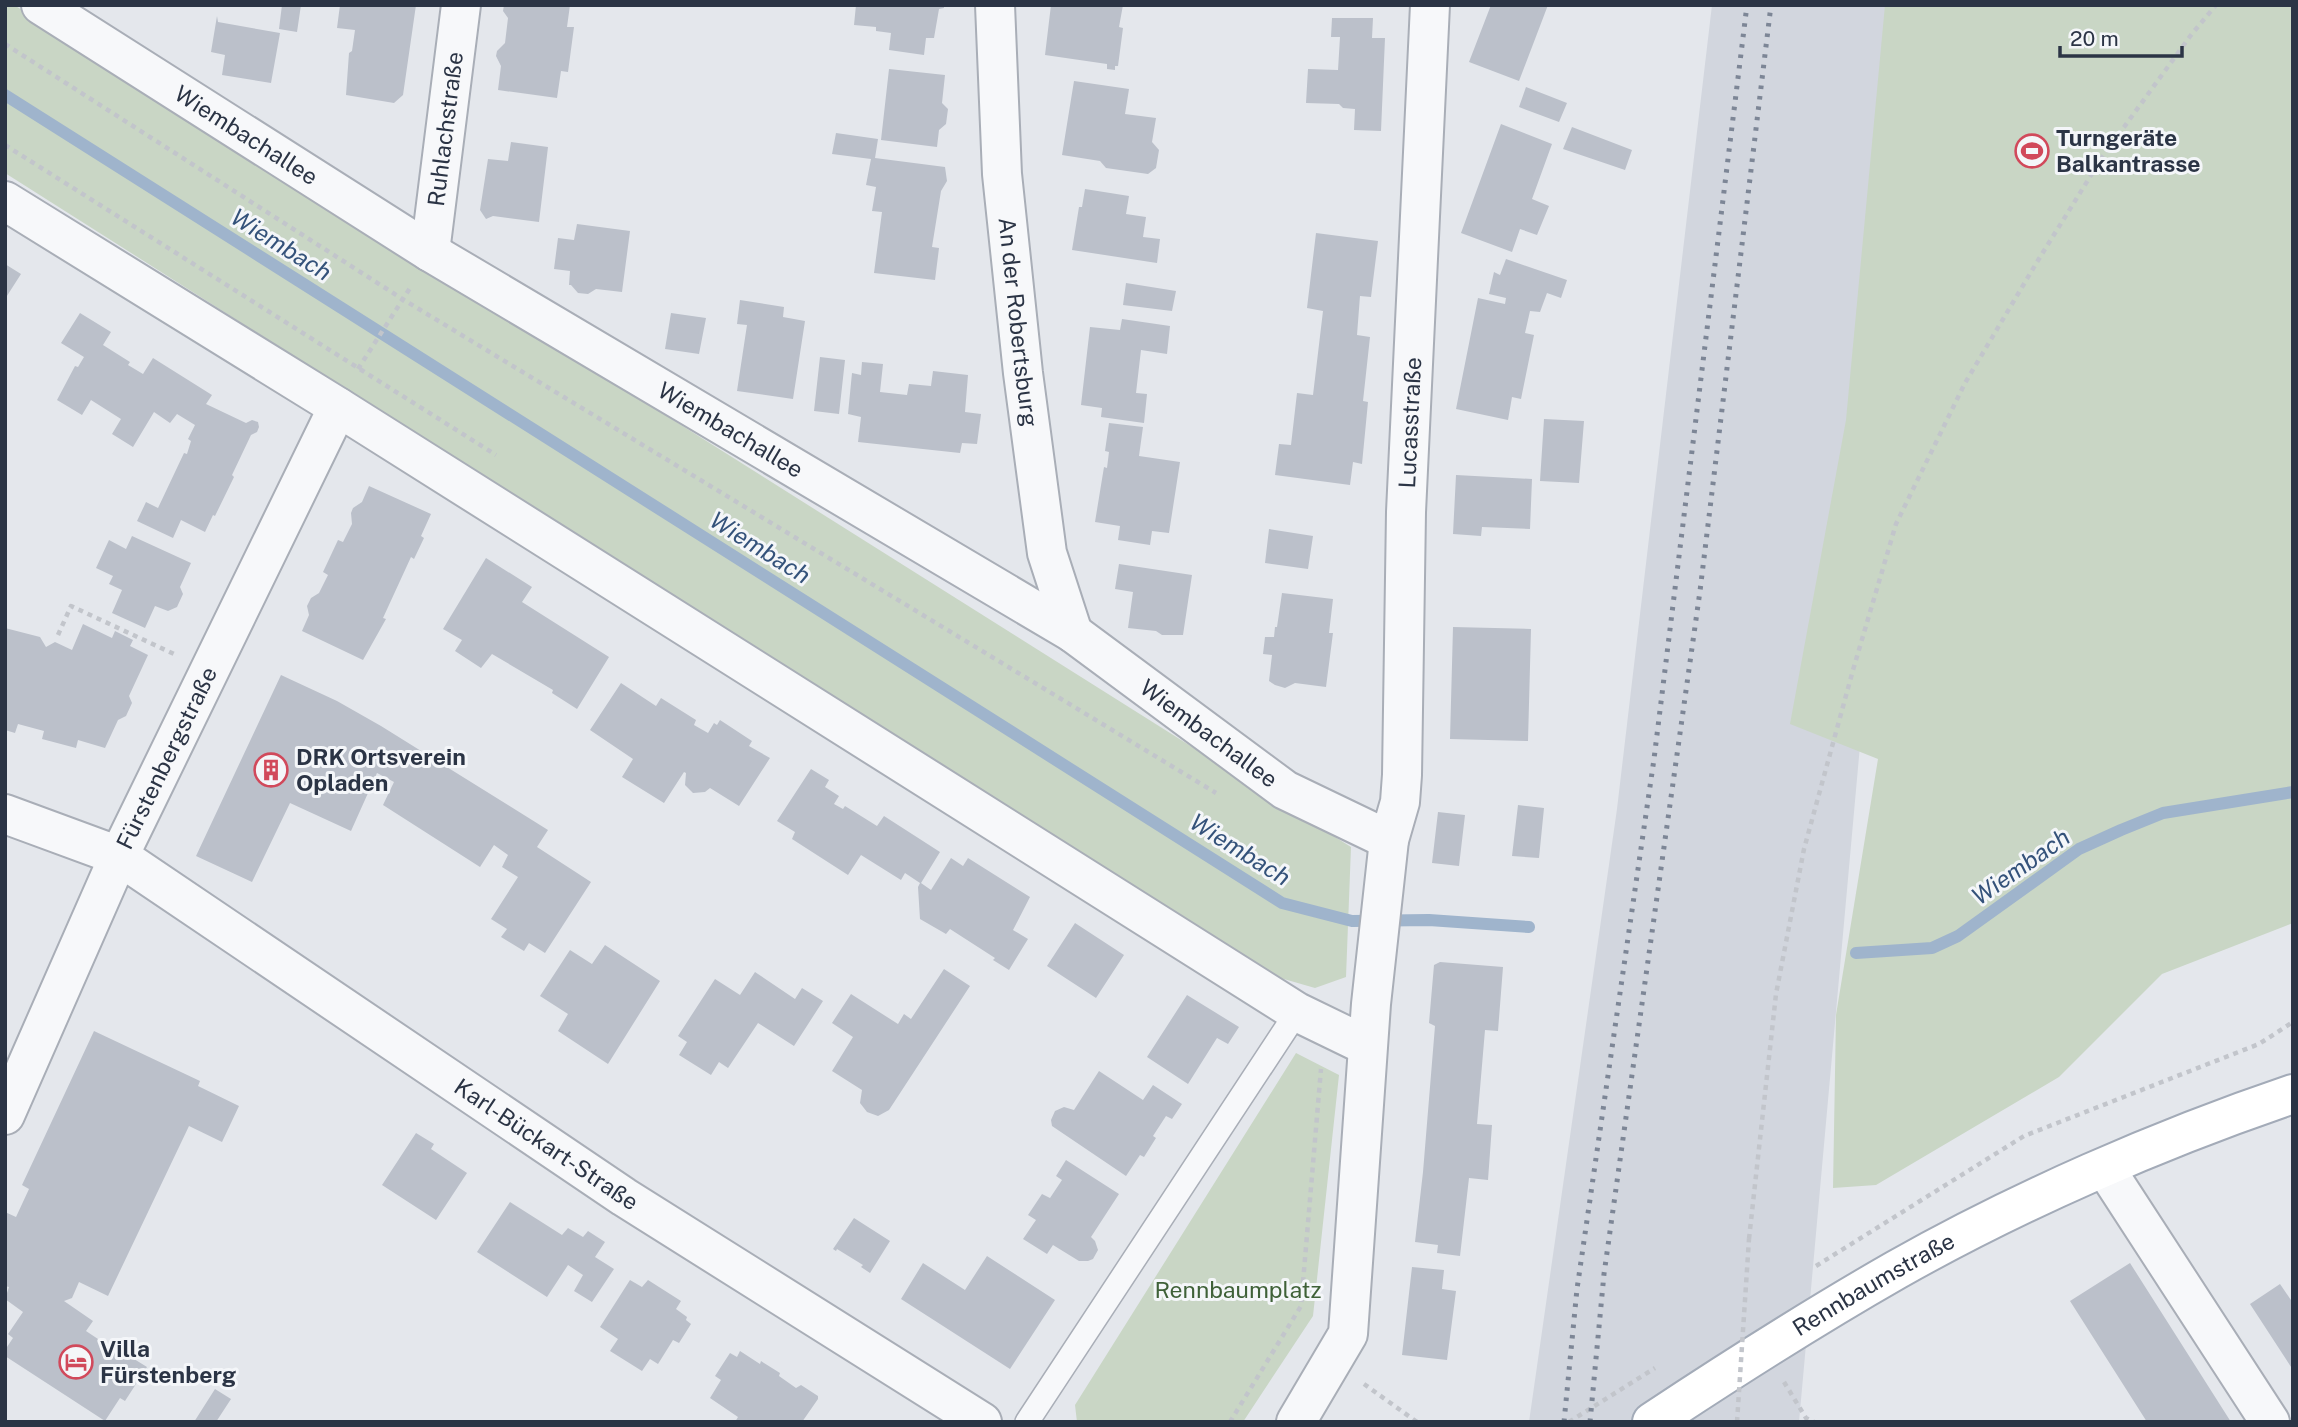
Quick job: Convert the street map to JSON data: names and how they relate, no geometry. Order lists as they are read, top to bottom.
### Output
{
  "streets": {
    "main road": ["Rennbaumstraße"],
    "street": [
      "Ruhlachstraße",
      "Wiembachallee",
      "An der Robertsburg",
      "Lucasstraße",
      "Fürstenbergstraße",
      "Karl-Bückart-Straße"
    ]
  },
  "crossings": [
    ["Ruhlachstraße", "Wiembachallee"],
    ["Wiembachallee", "An der Robertsburg"],
    ["Wiembachallee", "Lucasstraße"],
    ["Fürstenbergstraße", "Karl-Bückart-Straße"]
  ],
  "water": ["Wiembach"],
  "parks": ["Rennbaumplatz"],
  "places": {
    "sports": ["Turngeräte Balkantrasse"],
    "building": ["DRK Ortsverein Opladen"],
    "hotel": ["Villa Fürstenberg"]
  },
  "scale_bar": "20 m"
}
